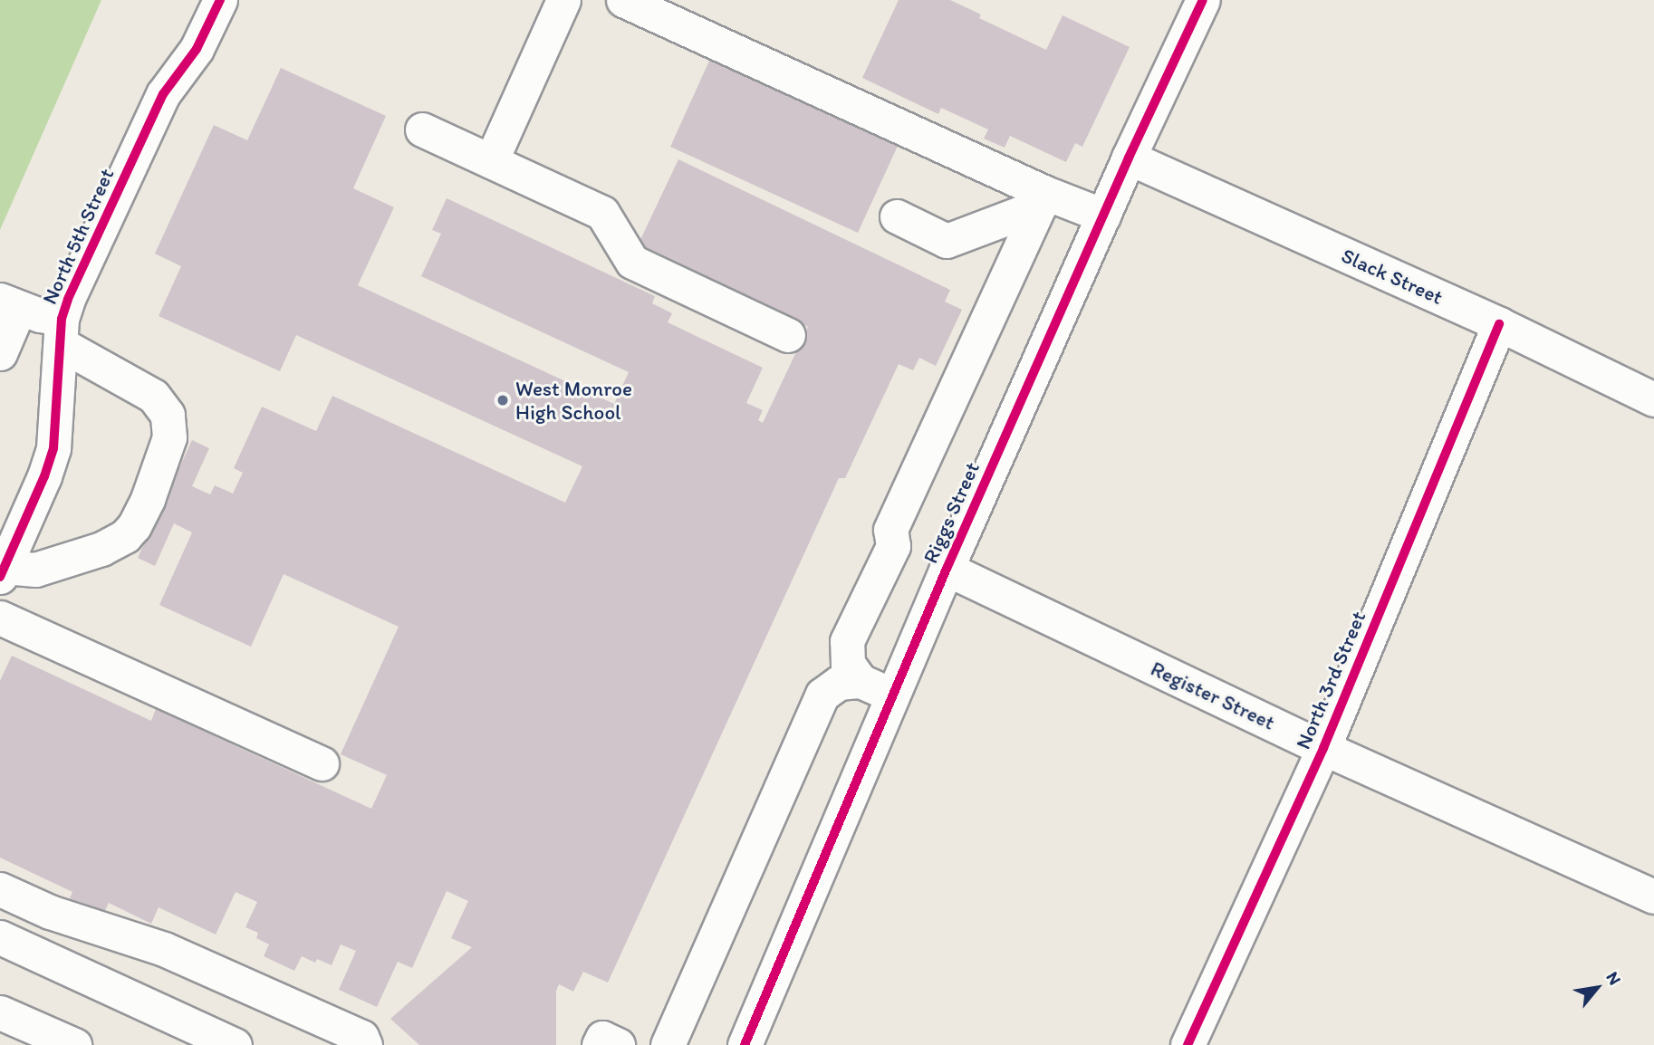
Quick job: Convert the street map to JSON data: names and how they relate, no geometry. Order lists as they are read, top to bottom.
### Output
{
  "streets": {
    "street": [
      "North 5th Street",
      "Slack Street",
      "Riggs Street",
      "North 3rd Street",
      "Register Street"
    ]
  },
  "crossings": [
    ["Slack Street", "Riggs Street"],
    ["Slack Street", "North 3rd Street"],
    ["Riggs Street", "Register Street"],
    ["North 3rd Street", "Register Street"]
  ],
  "places": ["West Monroe High School"],
  "north": "top right"
}
